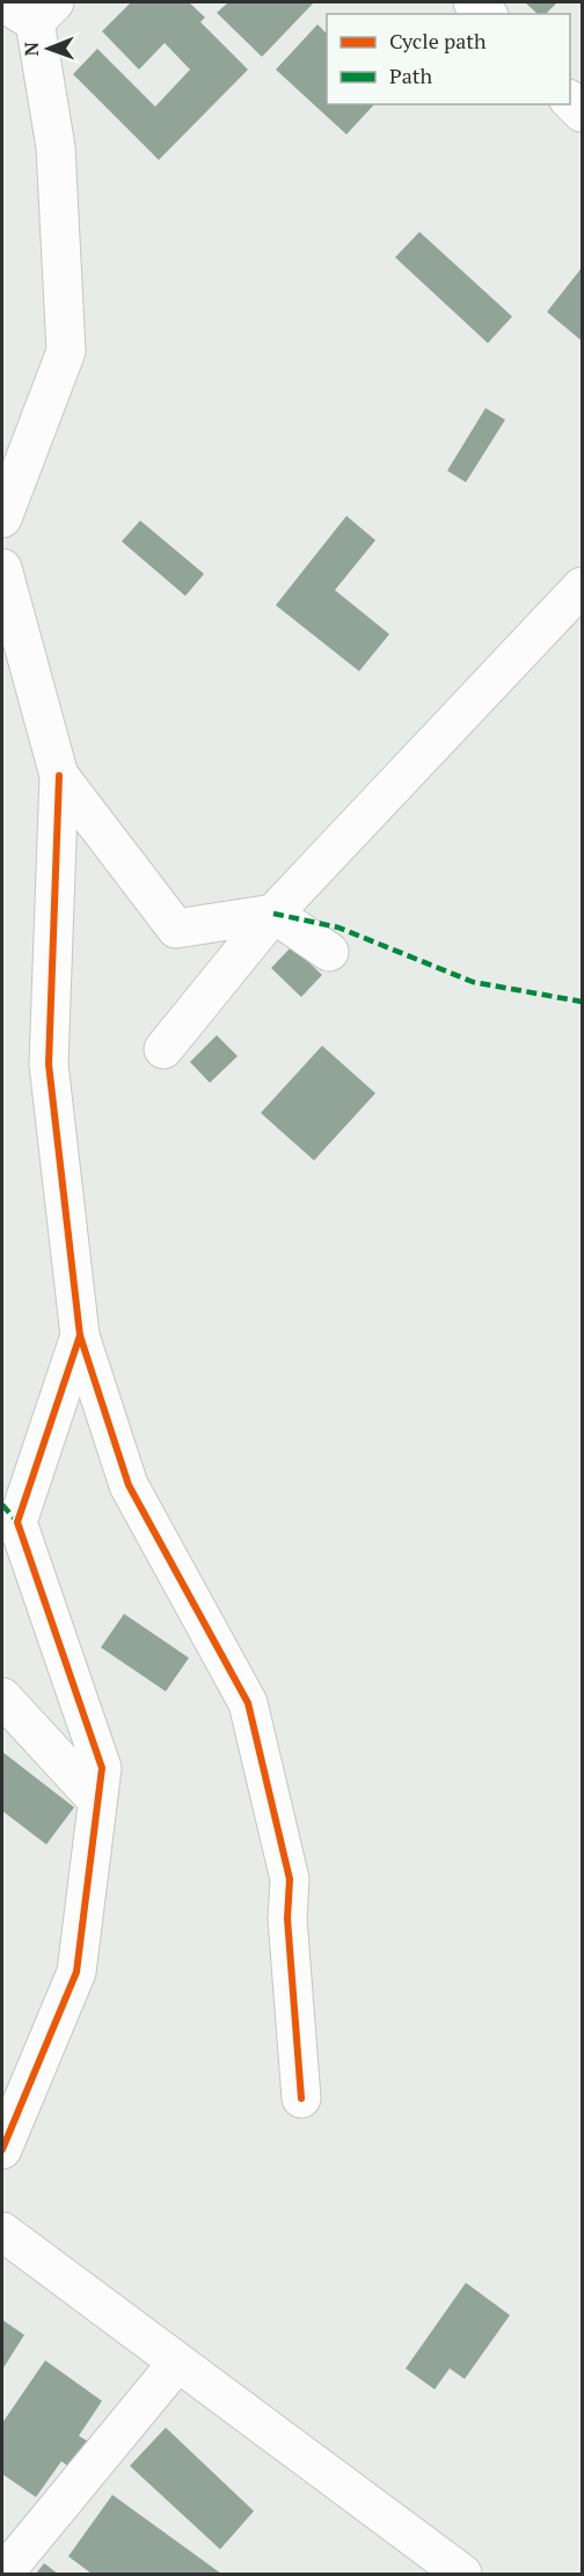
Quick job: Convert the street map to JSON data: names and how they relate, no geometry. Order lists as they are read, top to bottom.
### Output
{
  "legend": ["Cycle path", "Path"],
  "north": "left"
}
